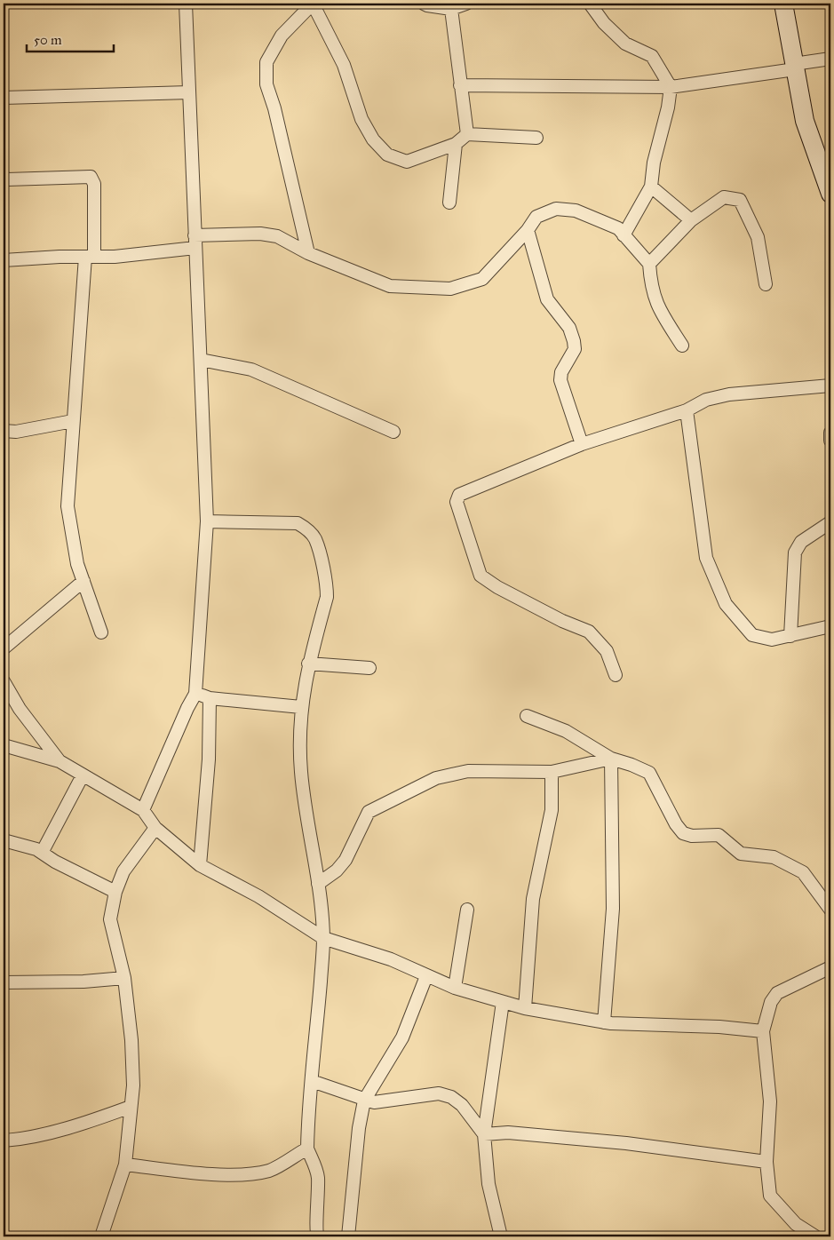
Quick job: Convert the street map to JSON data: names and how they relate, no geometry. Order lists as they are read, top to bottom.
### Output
{
  "scale_bar": "50 m"
}
